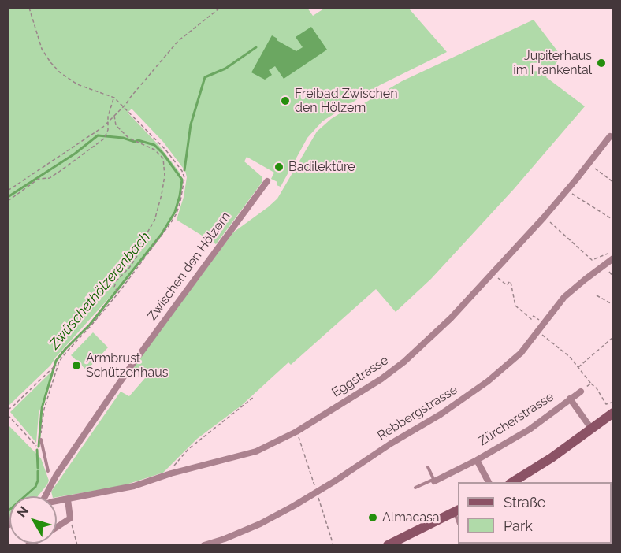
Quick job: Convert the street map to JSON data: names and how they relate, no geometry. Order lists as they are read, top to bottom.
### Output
{
  "streets": {
    "street": [
      "Zwischen den Hölzern",
      "Eggstrasse",
      "Rebbergstrasse",
      "Zürcherstrasse"
    ]
  },
  "water": ["Zwüschethölzerenbach"],
  "places": [
    "Jupiterhaus im Frankental",
    "Freibad Zwischen den Hölzern",
    "Badilektüre",
    "Armbrust Schützenhaus",
    "Almacasa"
  ],
  "legend": ["Straße", "Park"],
  "north": "top left"
}
